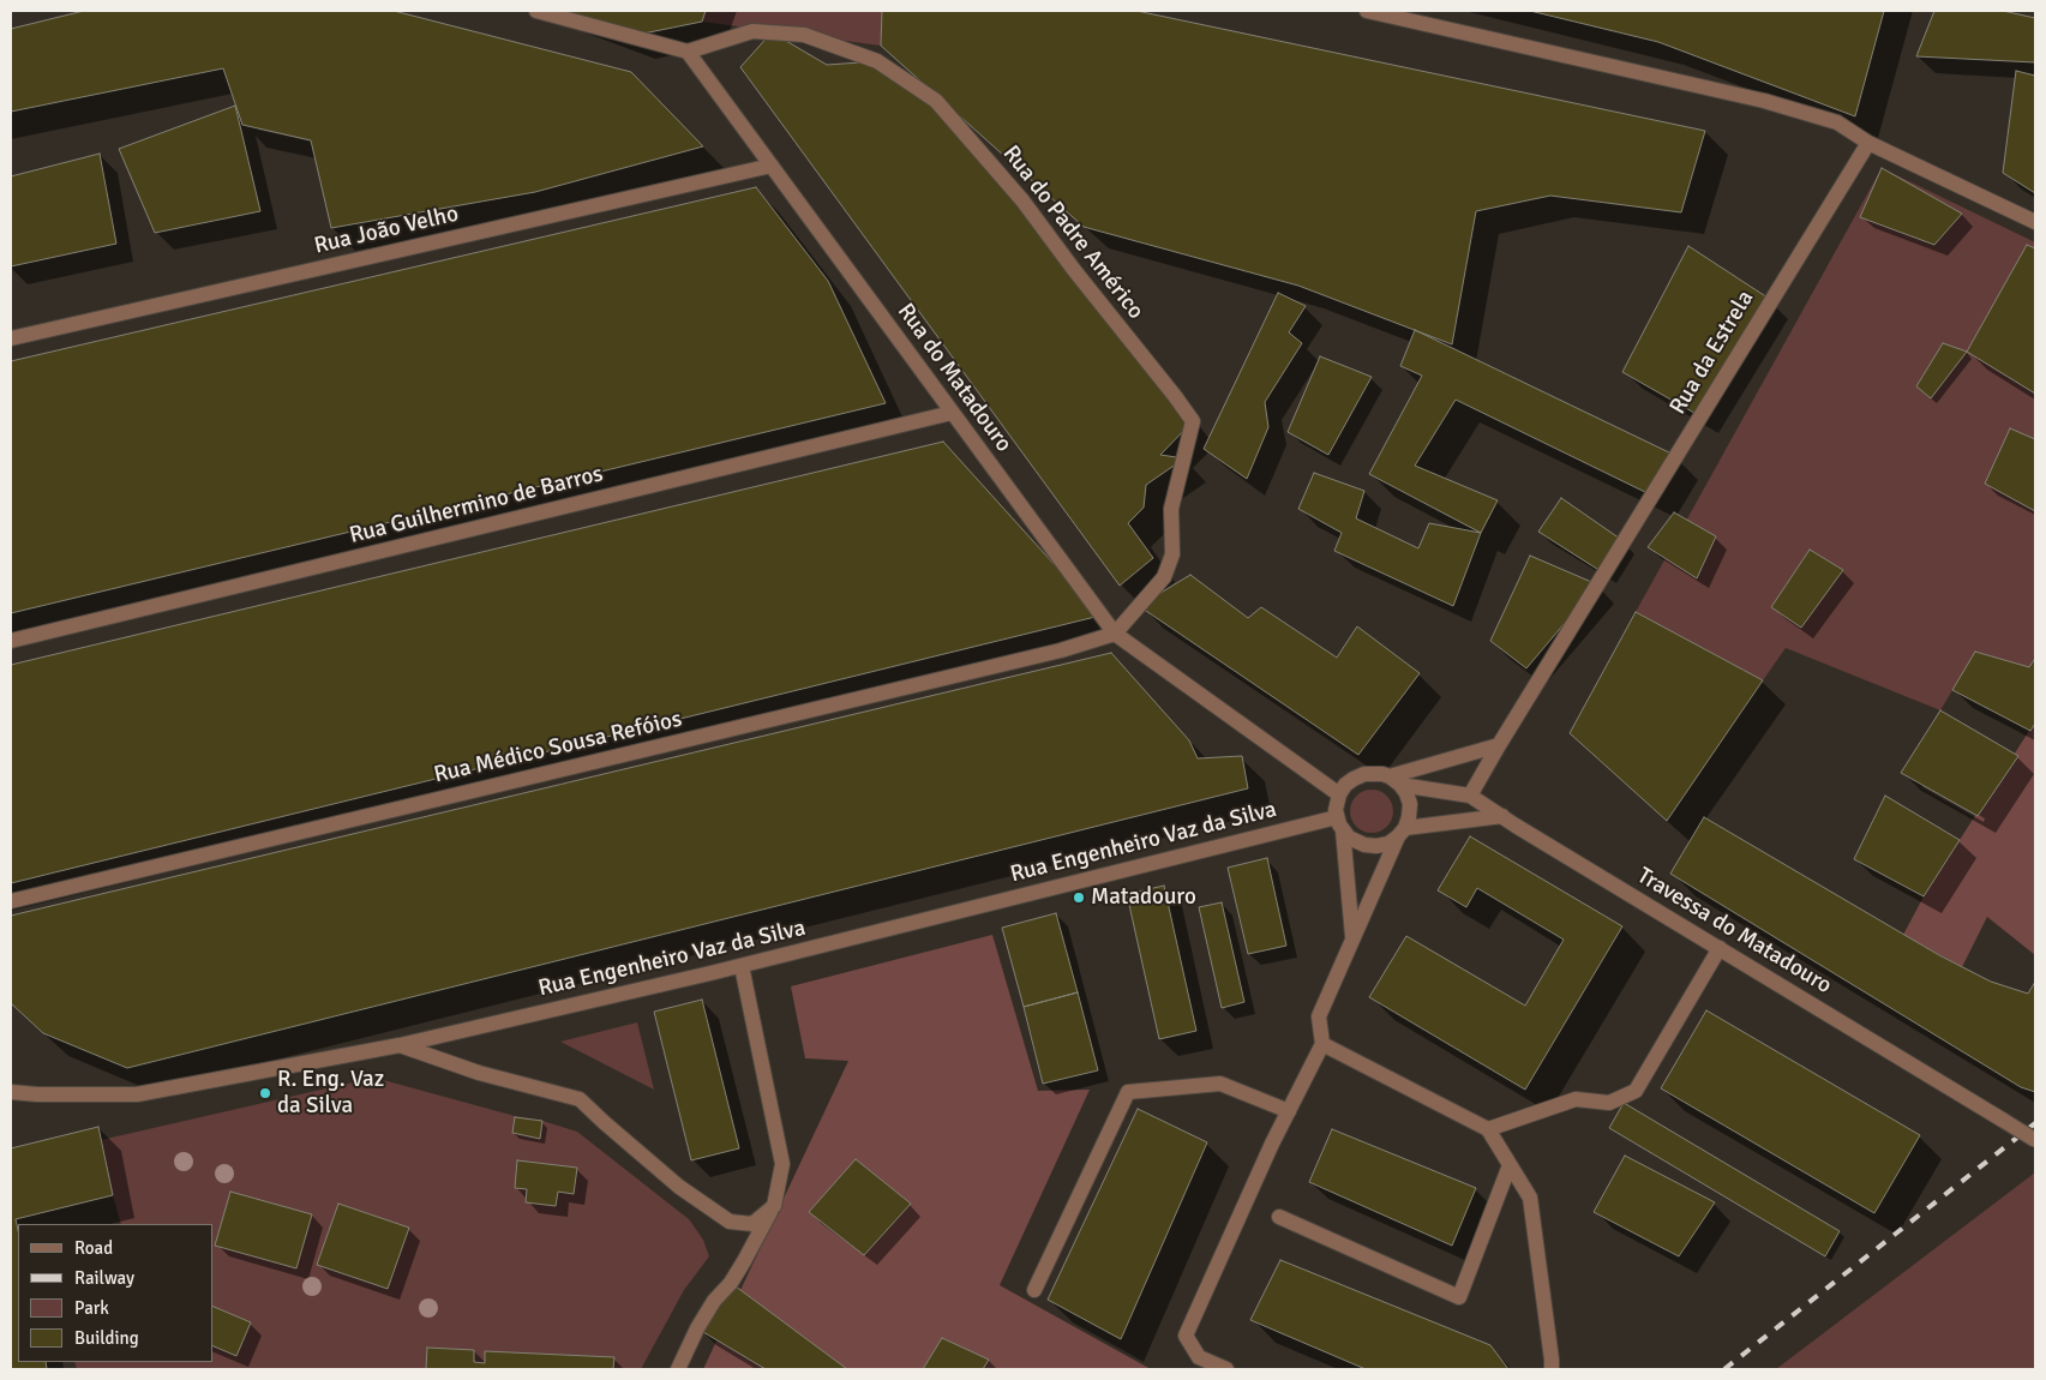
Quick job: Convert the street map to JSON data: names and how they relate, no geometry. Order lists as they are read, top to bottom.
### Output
{
  "streets": {
    "street": [
      "Rua João Velho",
      "Rua do Padre Américo",
      "Rua da Estrela",
      "Rua do Matadouro",
      "Rua Guilhermino de Barros",
      "Rua Médico Sousa Refóios",
      "Rua Engenheiro Vaz da Silva",
      "Travessa do Matadouro"
    ]
  },
  "crossings": [
    ["Rua João Velho", "Rua do Matadouro"],
    ["Rua do Padre Américo", "Rua do Matadouro"],
    ["Rua do Padre Américo", "Rua Médico Sousa Refóios"],
    ["Rua da Estrela", "Travessa do Matadouro"],
    ["Rua do Matadouro", "Rua Guilhermino de Barros"],
    ["Rua do Matadouro", "Rua Médico Sousa Refóios"],
    ["Rua do Matadouro", "Rua Engenheiro Vaz da Silva"],
    ["Rua do Matadouro", "Travessa do Matadouro"],
    ["Rua Engenheiro Vaz da Silva", "Travessa do Matadouro"]
  ],
  "places": ["Matadouro", "R. Eng. Vaz da Silva"],
  "legend": [
    "Road",
    "Railway",
    "Park",
    "Building"
  ]
}
